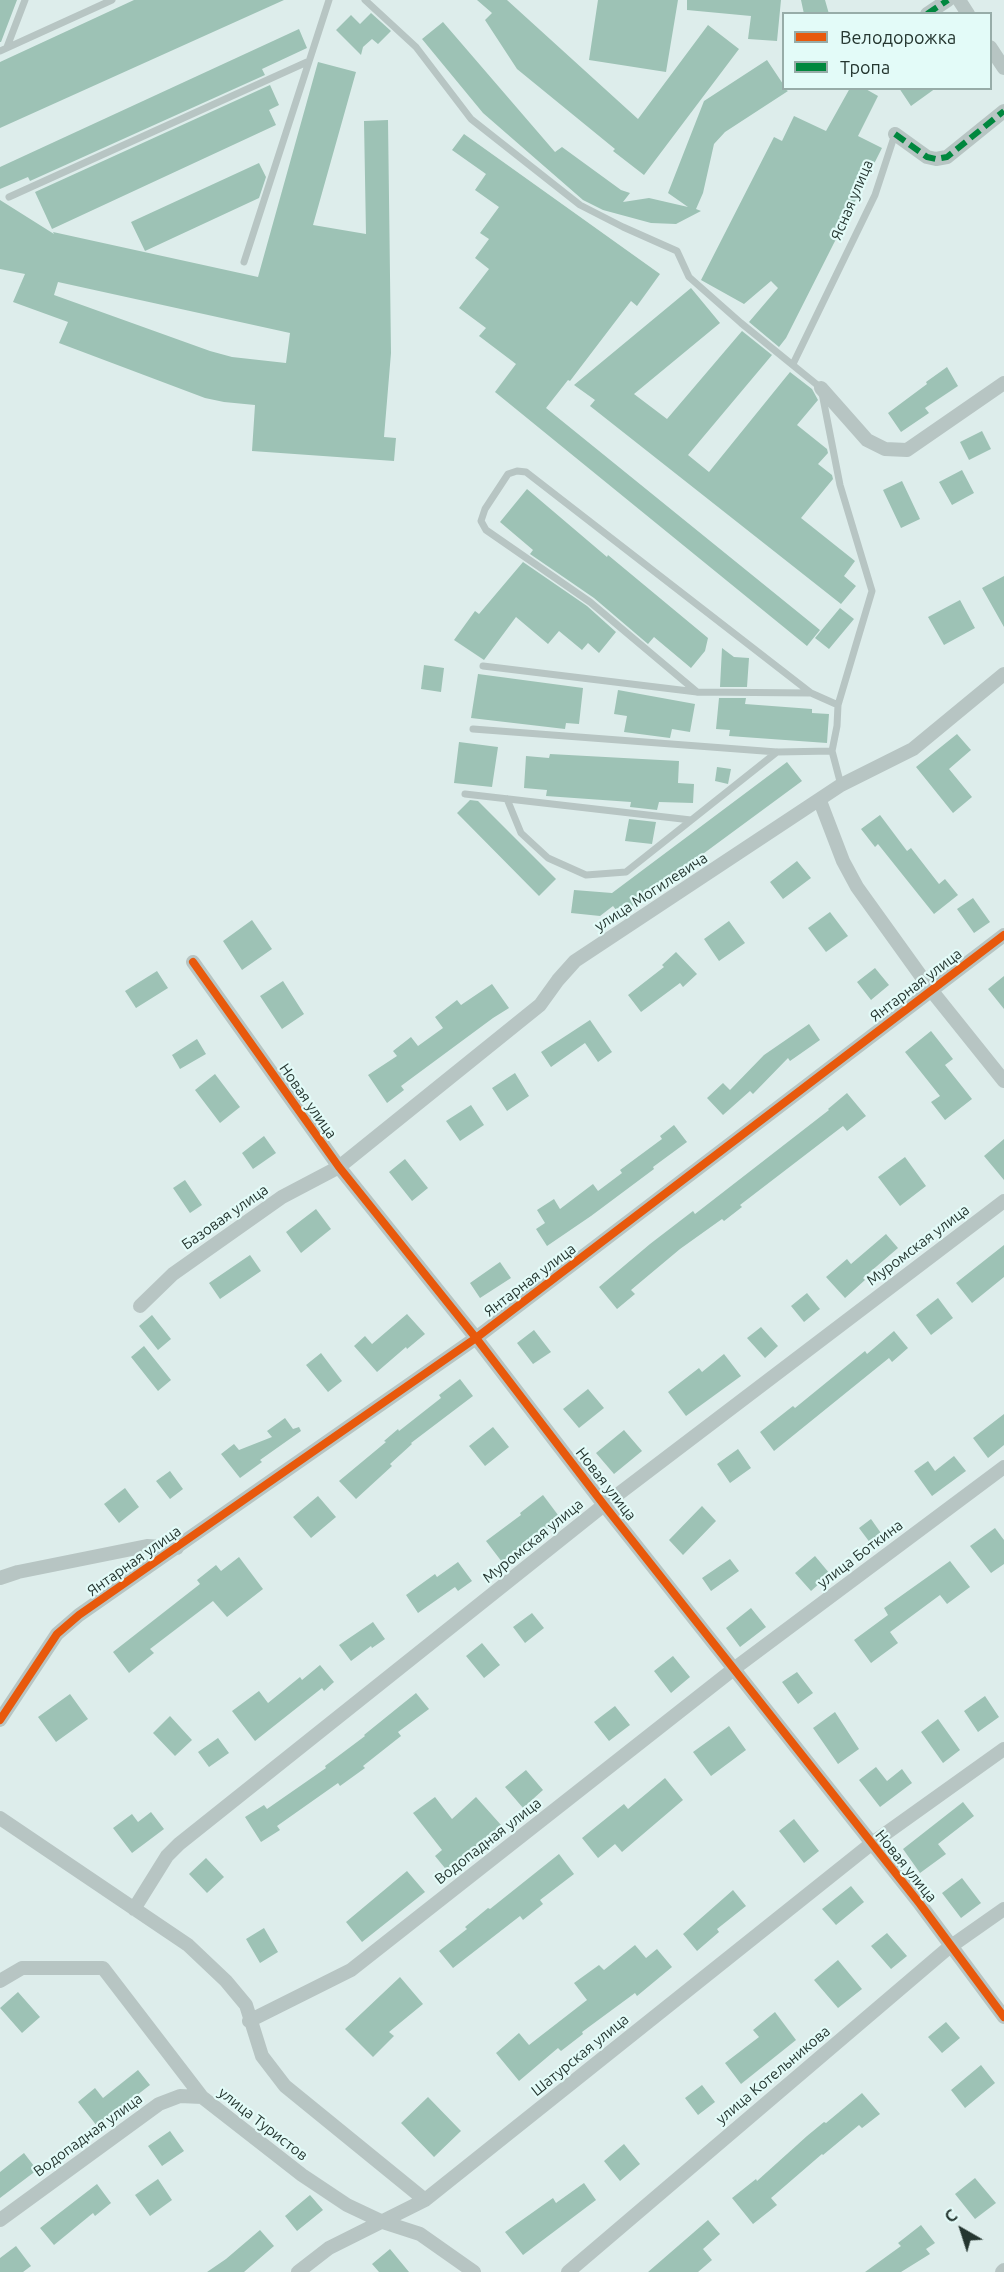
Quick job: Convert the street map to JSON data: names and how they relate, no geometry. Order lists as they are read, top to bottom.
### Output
{
  "streets": {
    "street": [
      "Ясная улица",
      "улица Могилевича",
      "Янтарная улица",
      "Новая улица",
      "Базовая улица",
      "Муромская улица",
      "улица Боткина",
      "Водопадная улица",
      "Шатурская улица",
      "улица Котельникова",
      "улица Туристов"
    ]
  },
  "crossings": [
    ["улица Могилевича", "Новая улица"],
    ["улица Могилевича", "Базовая улица"],
    ["Янтарная улица", "Новая улица"],
    ["Новая улица", "Базовая улица"],
    ["Новая улица", "Муромская улица"],
    ["Новая улица", "улица Боткина"],
    ["Новая улица", "Водопадная улица"],
    ["Новая улица", "Шатурская улица"],
    ["Новая улица", "улица Котельникова"],
    ["улица Боткина", "Водопадная улица"],
    ["Водопадная улица", "улица Туристов"],
    ["Шатурская улица", "улица Туристов"]
  ],
  "legend": ["Велодорожка", "Тропа"],
  "north": "top left"
}
